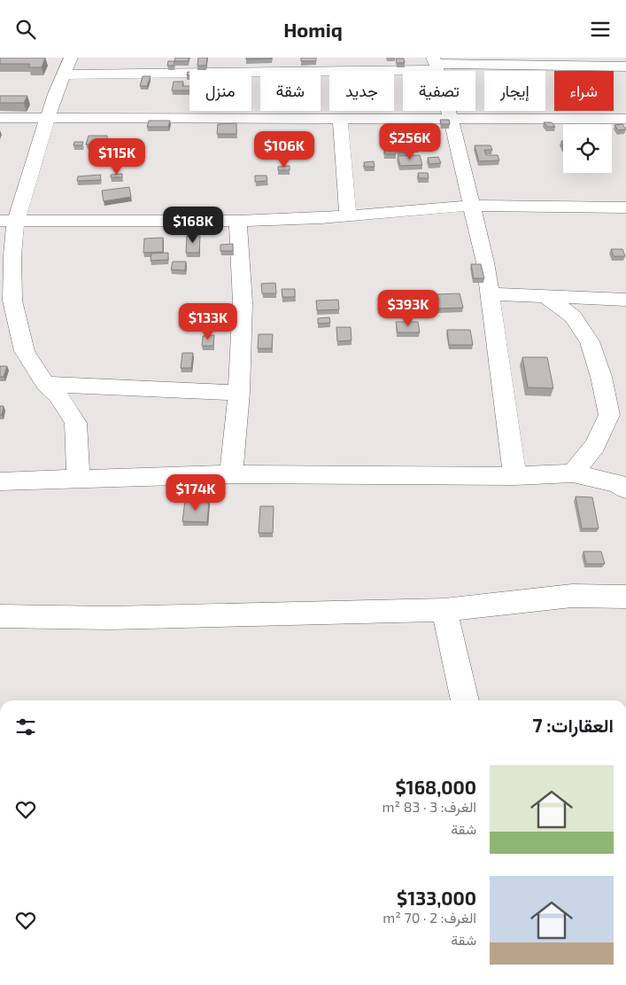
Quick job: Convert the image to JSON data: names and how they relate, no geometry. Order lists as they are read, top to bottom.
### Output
{
  "page": {
    "header": "Homiq",
    "chip": [
      "شراء",
      "إيجار",
      "تصفية",
      "جديد",
      "شقة",
      "منزل"
    ],
    "price": [
      "$256K",
      "$106K",
      "$115K",
      "$168K",
      "$393K",
      "$133K",
      "$174K"
    ],
    "heading": "العقارات: 7",
    "list": [
      {
        "name": "$168,000",
        "note": "الغرف: 3 · 83 m² · شقة"
      },
      {
        "name": "$133,000",
        "note": "الغرف: 2 · 70 m² · شقة"
      }
    ]
  }
}
